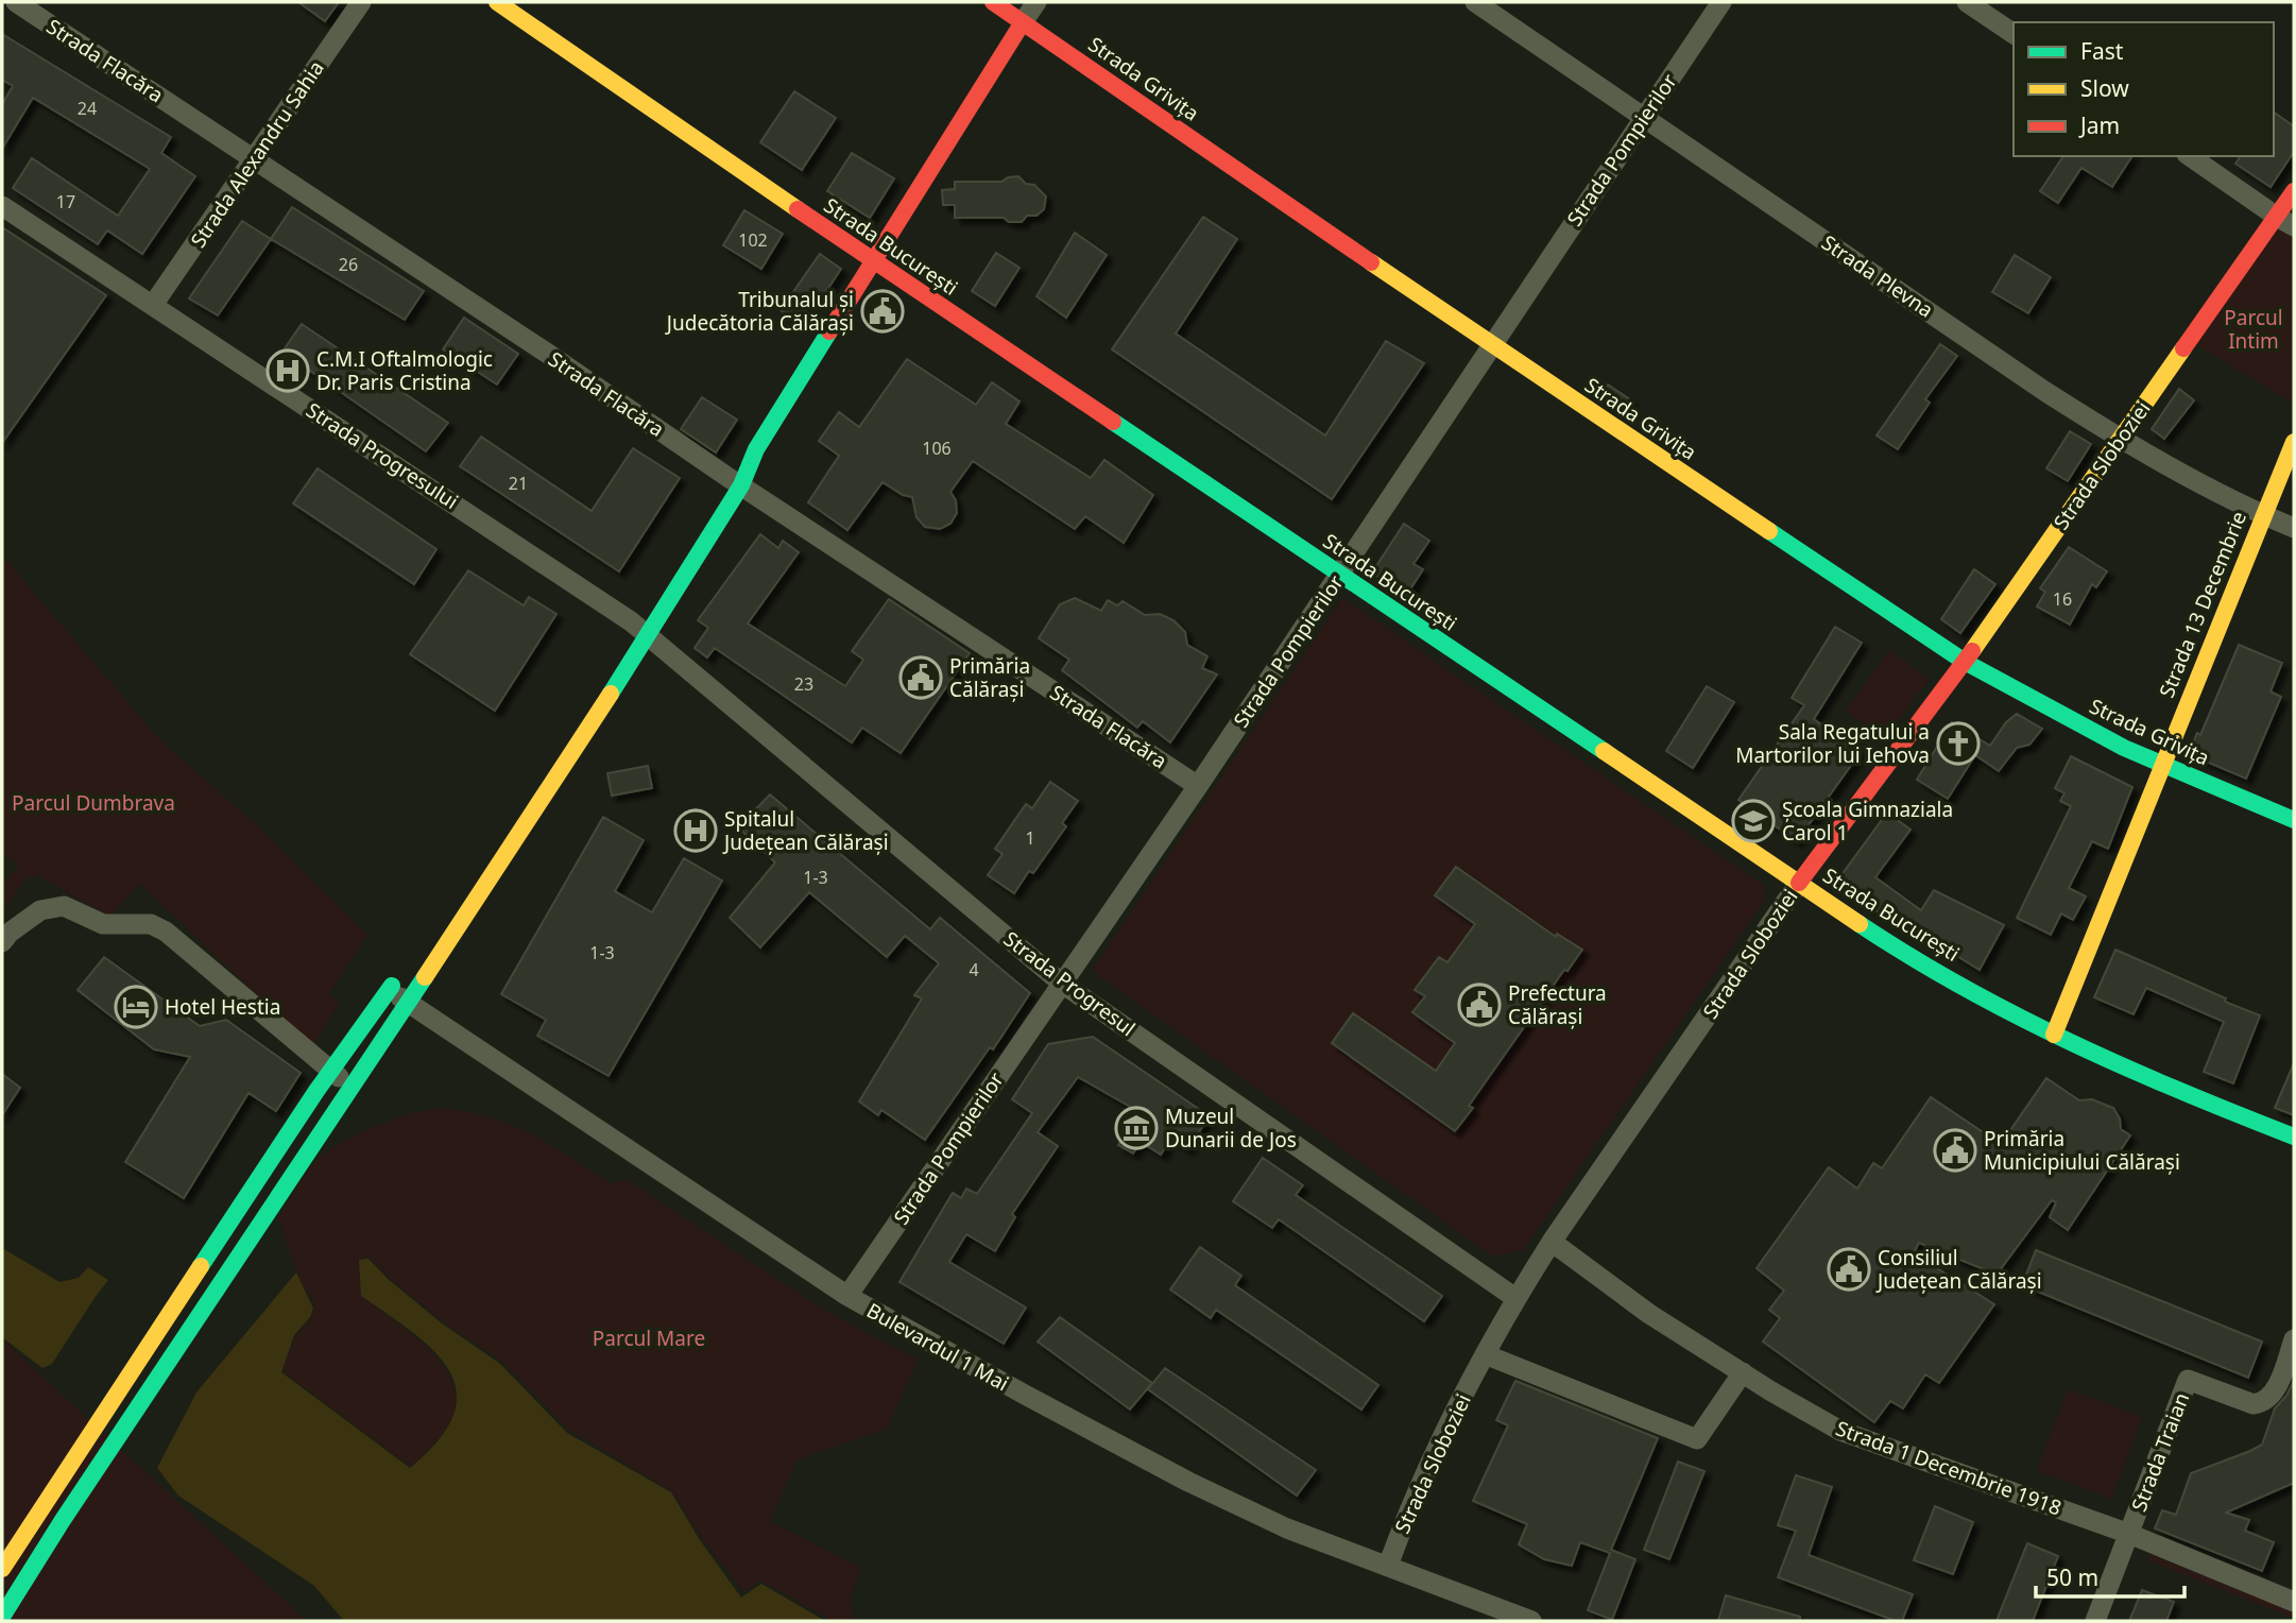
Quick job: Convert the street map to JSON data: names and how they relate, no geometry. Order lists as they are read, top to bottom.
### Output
{
  "streets": {
    "main road": [
      "Strada Grivița",
      "Strada București",
      "Strada Sloboziei",
      "Strada 13 Decembrie"
    ],
    "street": [
      "Strada Flacăra",
      "Strada Pompierilor",
      "Strada Alexandru Sahia",
      "Strada Plevna",
      "Strada Progresului",
      "Strada Progresul",
      "Bulevardul 1 Mai",
      "Strada Traian",
      "Strada 1 Decembrie 1918"
    ]
  },
  "crossings": [
    ["Strada Flacăra", "Strada Pompierilor"],
    ["Strada Flacăra", "Strada Alexandru Sahia"],
    ["Strada Grivița", "Strada Pompierilor"],
    ["Strada Grivița", "Strada Sloboziei"],
    ["Strada Grivița", "Strada 13 Decembrie"],
    ["Strada Pompierilor", "Strada București"],
    ["Strada Pompierilor", "Strada Plevna"],
    ["Strada Pompierilor", "Strada Progresul"],
    ["Strada Pompierilor", "Bulevardul 1 Mai"],
    ["Strada Alexandru Sahia", "Strada Progresului"],
    ["Strada București", "Strada Sloboziei"],
    ["Strada București", "Strada 13 Decembrie"],
    ["Strada Plevna", "Strada Sloboziei"],
    ["Strada Plevna", "Strada 13 Decembrie"],
    ["Strada Progresului", "Strada Progresul"],
    ["Strada Sloboziei", "Strada Progresul"],
    ["Strada Sloboziei", "Bulevardul 1 Mai"],
    ["Strada Sloboziei", "Strada 1 Decembrie 1918"],
    ["Strada Traian", "Strada 1 Decembrie 1918"]
  ],
  "parks": ["Parcul Intim", "Parcul Dumbrava", "Parcul Mare"],
  "places": {
    "public building": [
      "Tribunalul și Judecătoria Călărași",
      "Primăria Călărași",
      "Prefectura Călărași",
      "Primăria Municipiului Călărași",
      "Consiliul Județean Călărași"
    ],
    "hospital": ["C.M.I Oftalmologic Dr. Paris Cristina", "Spitalul Județean Călărași"],
    "church": ["Sala Regatului a Martorilor lui Iehova"],
    "school or university": ["Școala Gimnaziala Carol 1"],
    "hotel": ["Hotel Hestia"],
    "museum": ["Muzeul Dunarii de Jos"]
  },
  "house_numbers": [
    "24",
    "17",
    "102",
    "26",
    "106",
    "21",
    "16",
    "23",
    "1",
    "1-3",
    "1-3",
    "4"
  ],
  "legend": ["Fast", "Slow", "Jam"],
  "scale_bar": "50 m"
}
